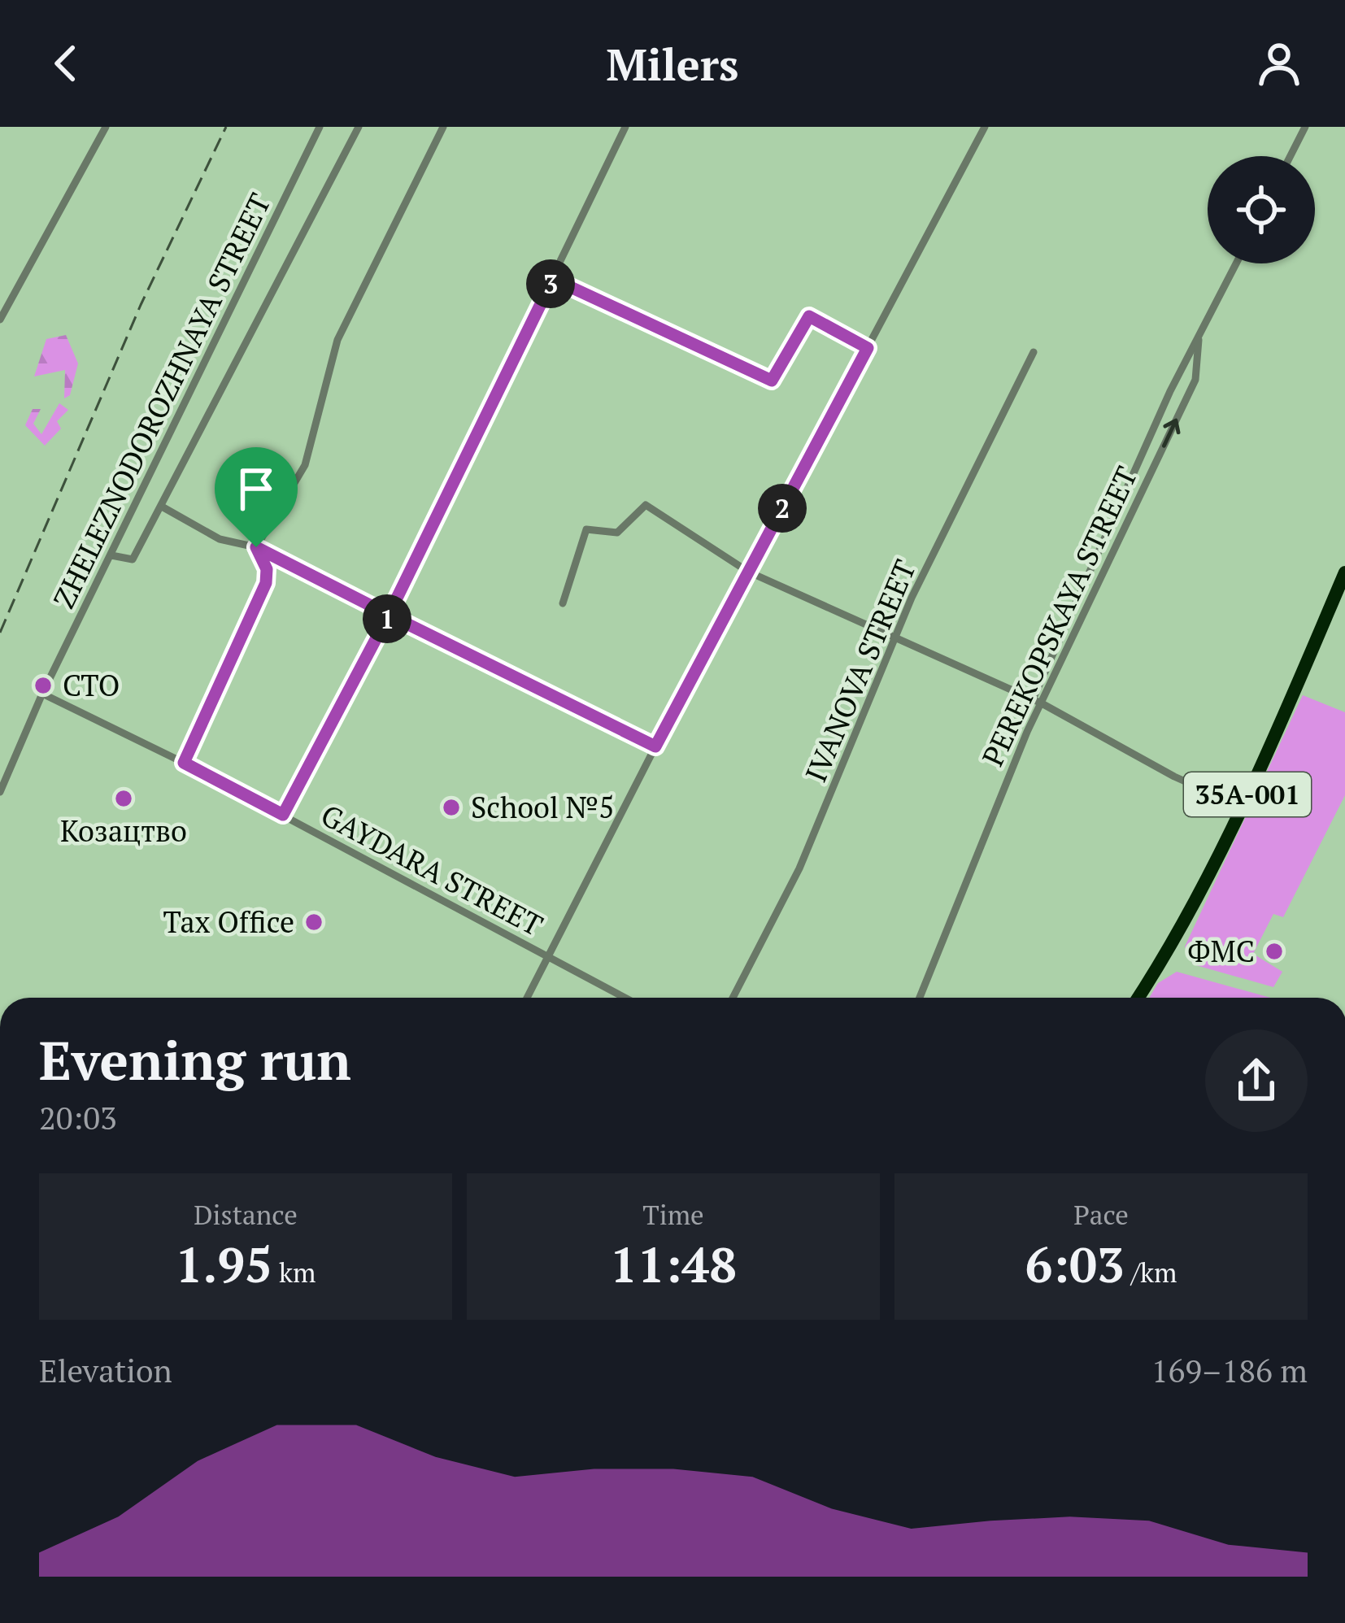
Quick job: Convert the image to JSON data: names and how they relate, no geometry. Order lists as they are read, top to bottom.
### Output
{
  "streets": {
    "highway": ["35А-001"],
    "street": [
      "ZHELEZNODOROZHNAYA STREET",
      "PEREKOPSKAYA STREET",
      "IVANOVA STREET",
      "GAYDARA STREET"
    ]
  },
  "crossings": [
    ["ZHELEZNODOROZHNAYA STREET", "GAYDARA STREET"]
  ],
  "places": [
    "СТО",
    "Козацтво",
    "School №5",
    "Tax Office",
    "ФМС"
  ],
  "page": {
    "header": "Milers",
    "pins": ["3", "2", "1"],
    "heading": ["Evening run", "20:03"],
    "stats": [
      ["Distance", "1.95 km"],
      ["Time", "11:48"],
      ["Pace", "6:03 /km"]
    ],
    "chart": ["Elevation", "169–186 m"]
  }
}
